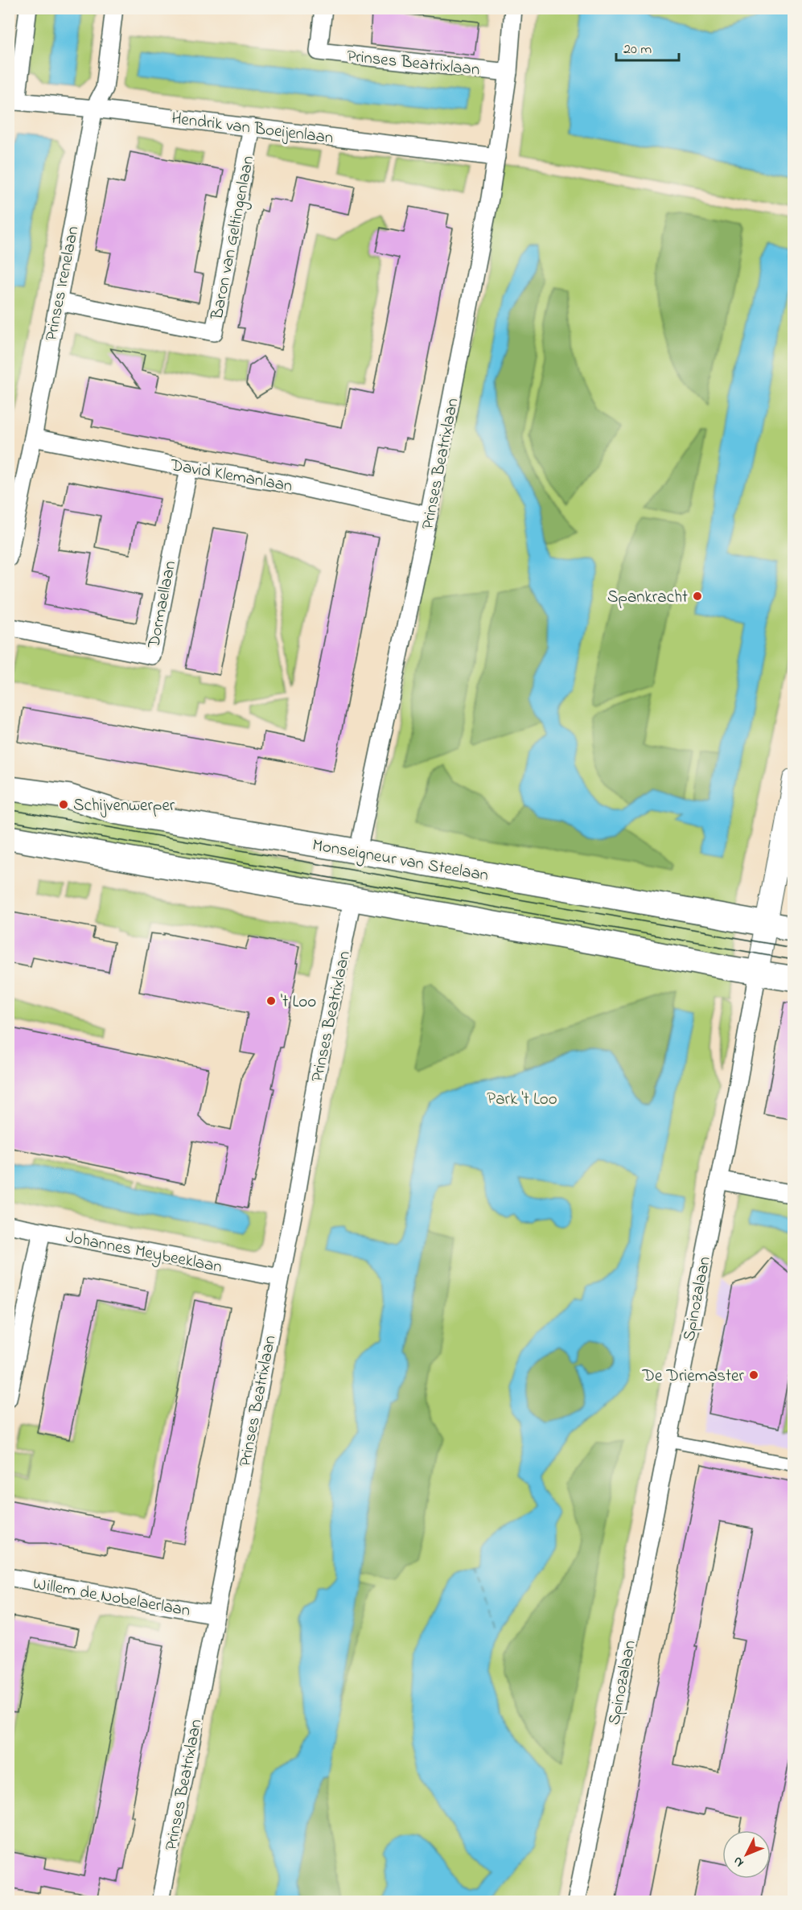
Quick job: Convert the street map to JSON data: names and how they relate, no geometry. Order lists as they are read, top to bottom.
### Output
{
  "streets": {
    "main road": ["Monseigneur van Steelaan"],
    "street": [
      "Prinses Beatrixlaan",
      "Hendrik van Boeijenlaan",
      "Baron van Geltingenlaan",
      "Prinses Irenelaan",
      "David Klemanlaan",
      "Dormaellaan",
      "Johannes Meybeeklaan",
      "Spinozalaan",
      "Willem de Nobelaerlaan"
    ]
  },
  "crossings": [
    ["Prinses Beatrixlaan", "Hendrik van Boeijenlaan"],
    ["Prinses Beatrixlaan", "David Klemanlaan"],
    ["Prinses Beatrixlaan", "Monseigneur van Steelaan"],
    ["Prinses Beatrixlaan", "Johannes Meybeeklaan"],
    ["Prinses Beatrixlaan", "Willem de Nobelaerlaan"],
    ["Hendrik van Boeijenlaan", "Baron van Geltingenlaan"],
    ["Hendrik van Boeijenlaan", "Prinses Irenelaan"],
    ["Baron van Geltingenlaan", "Prinses Irenelaan"],
    ["Prinses Irenelaan", "David Klemanlaan"],
    ["David Klemanlaan", "Dormaellaan"],
    ["Monseigneur van Steelaan", "Spinozalaan"]
  ],
  "parks": ["Park 't Loo"],
  "places": [
    "Spankracht",
    "Schijvenwerper",
    "'t Loo",
    "De Driemaster"
  ],
  "scale_bar": "20 m",
  "north": "bottom left"
}
